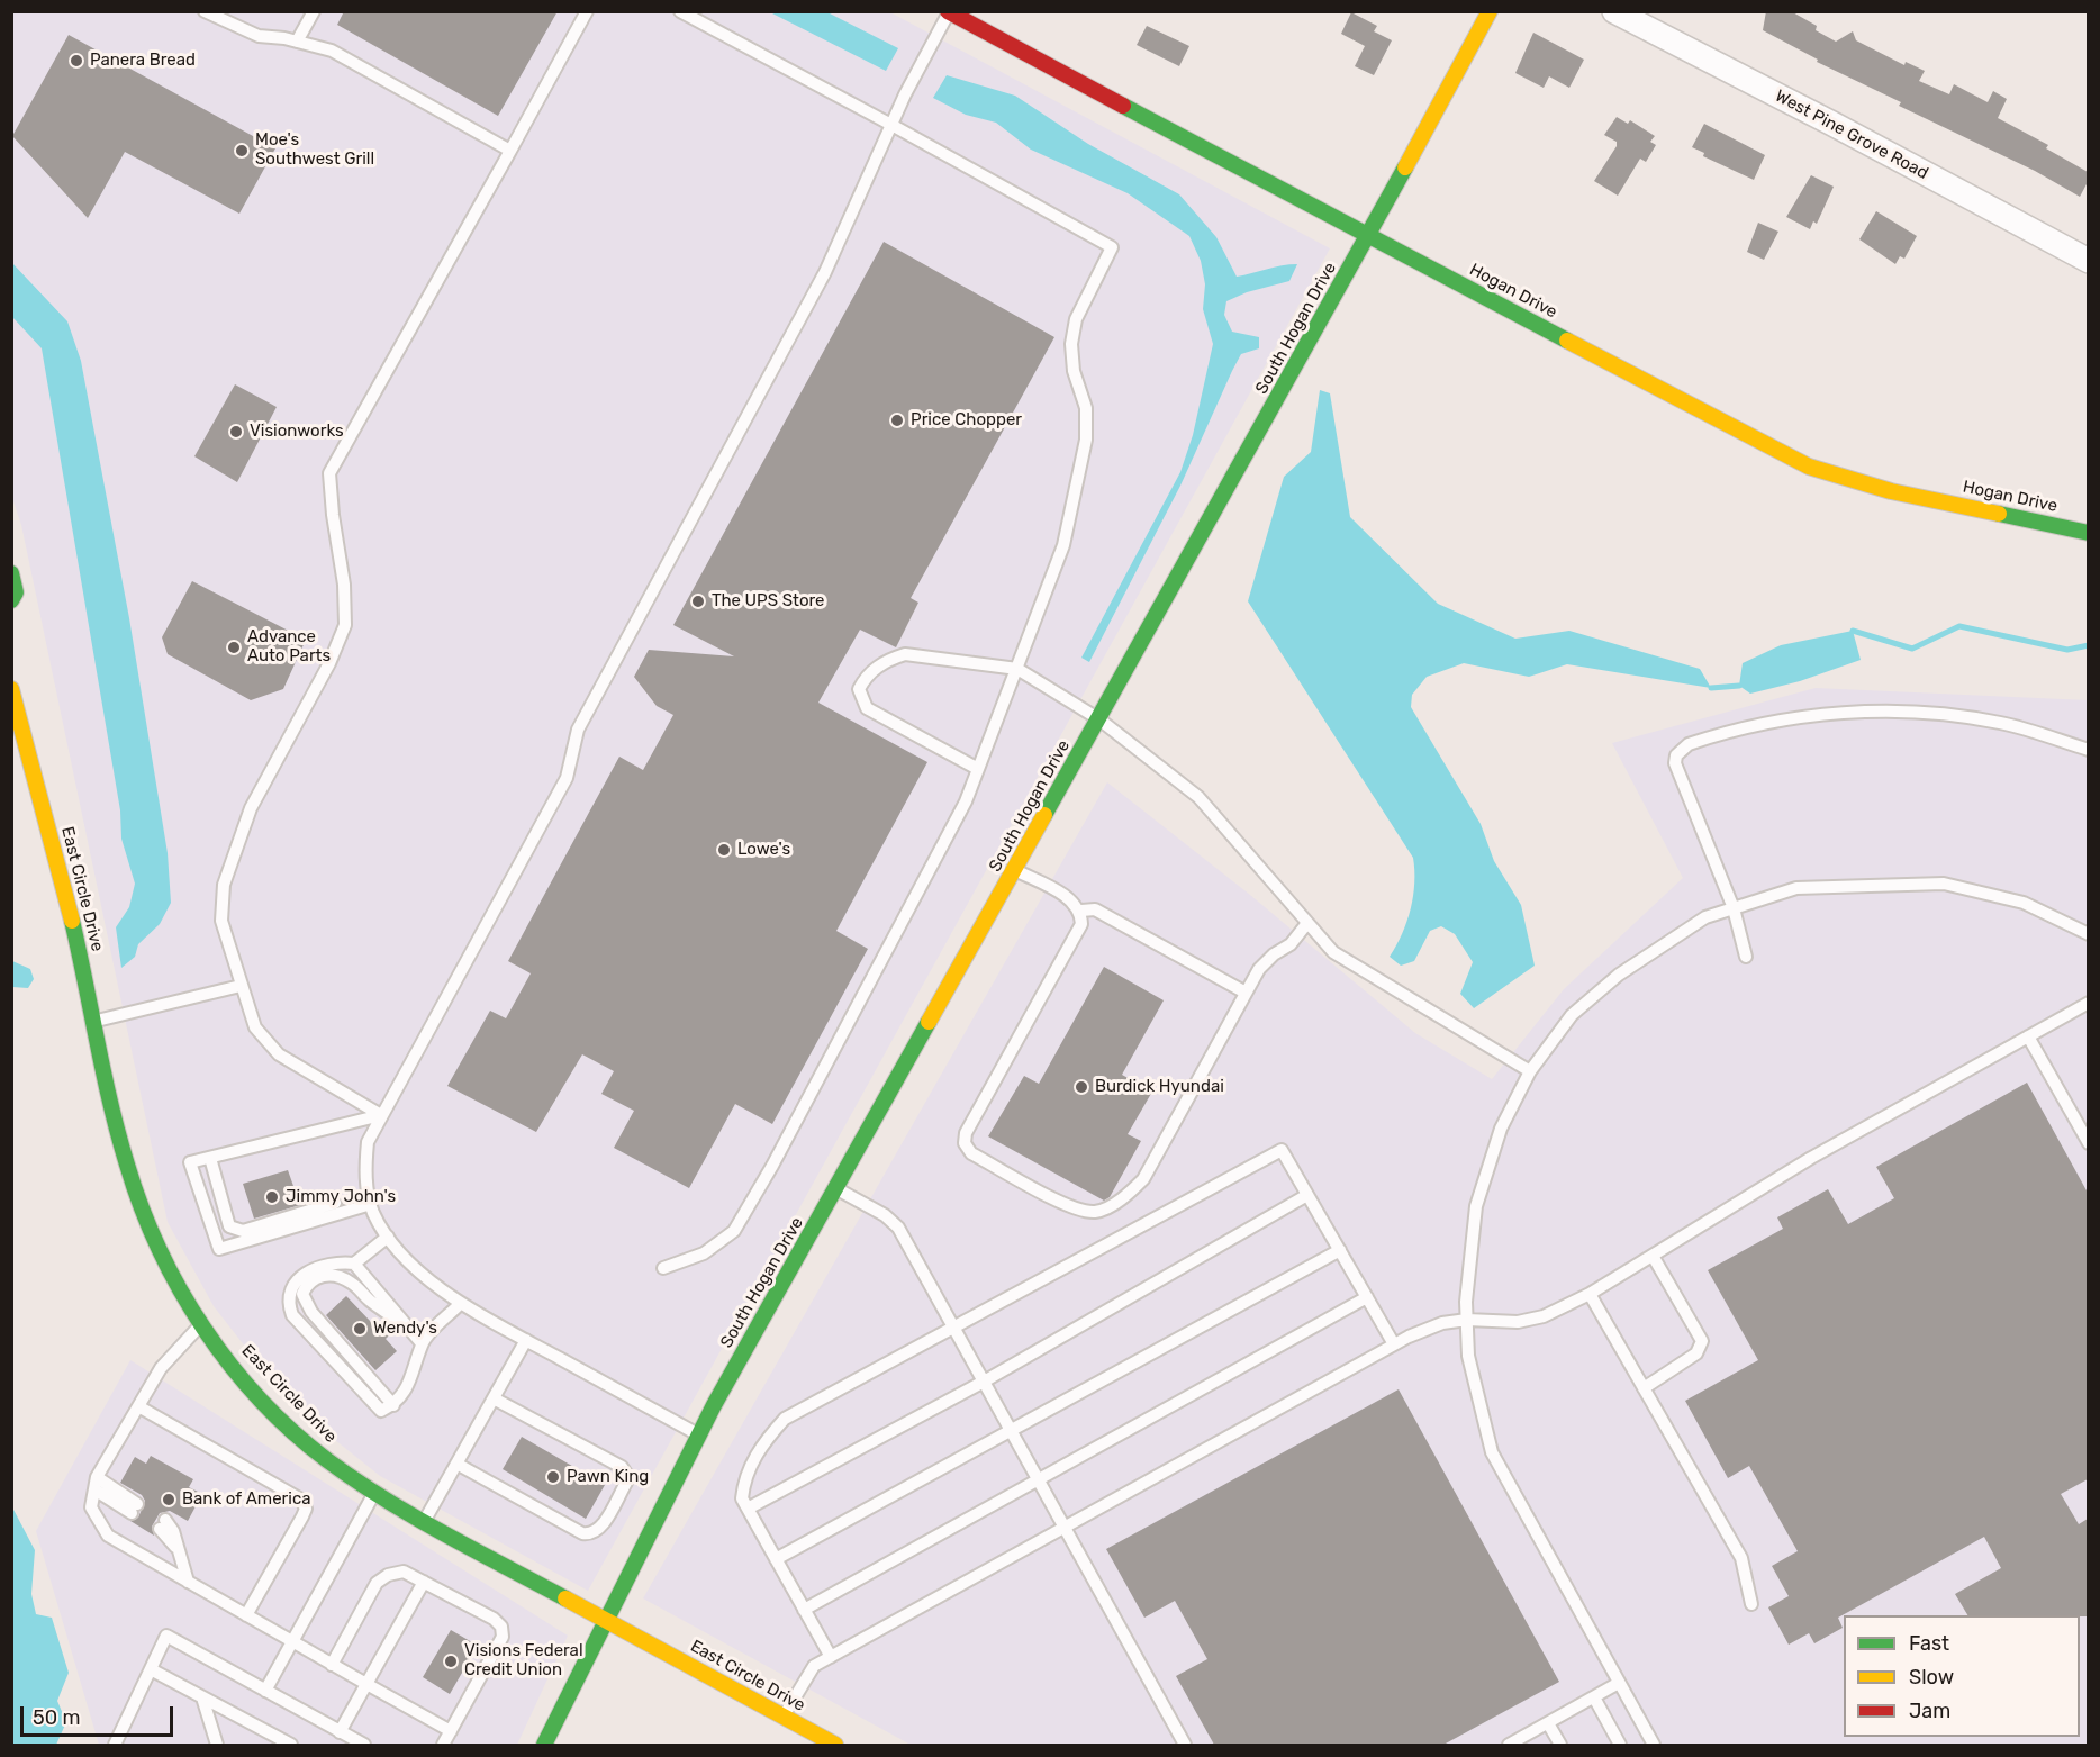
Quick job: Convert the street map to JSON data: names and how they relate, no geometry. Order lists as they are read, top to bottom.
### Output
{
  "streets": {
    "street": [
      "West Pine Grove Road",
      "Hogan Drive",
      "South Hogan Drive",
      "East Circle Drive"
    ]
  },
  "crossings": [
    ["Hogan Drive", "South Hogan Drive"],
    ["South Hogan Drive", "East Circle Drive"]
  ],
  "places": [
    "Panera Bread",
    "Moe's Southwest Grill",
    "Price Chopper",
    "Visionworks",
    "The UPS Store",
    "Advance Auto Parts",
    "Lowe's",
    "Burdick Hyundai",
    "Jimmy John's",
    "Wendy's",
    "Pawn King",
    "Bank of America",
    "Visions Federal Credit Union"
  ],
  "legend": ["Fast", "Slow", "Jam"],
  "scale_bar": "50 m"
}
